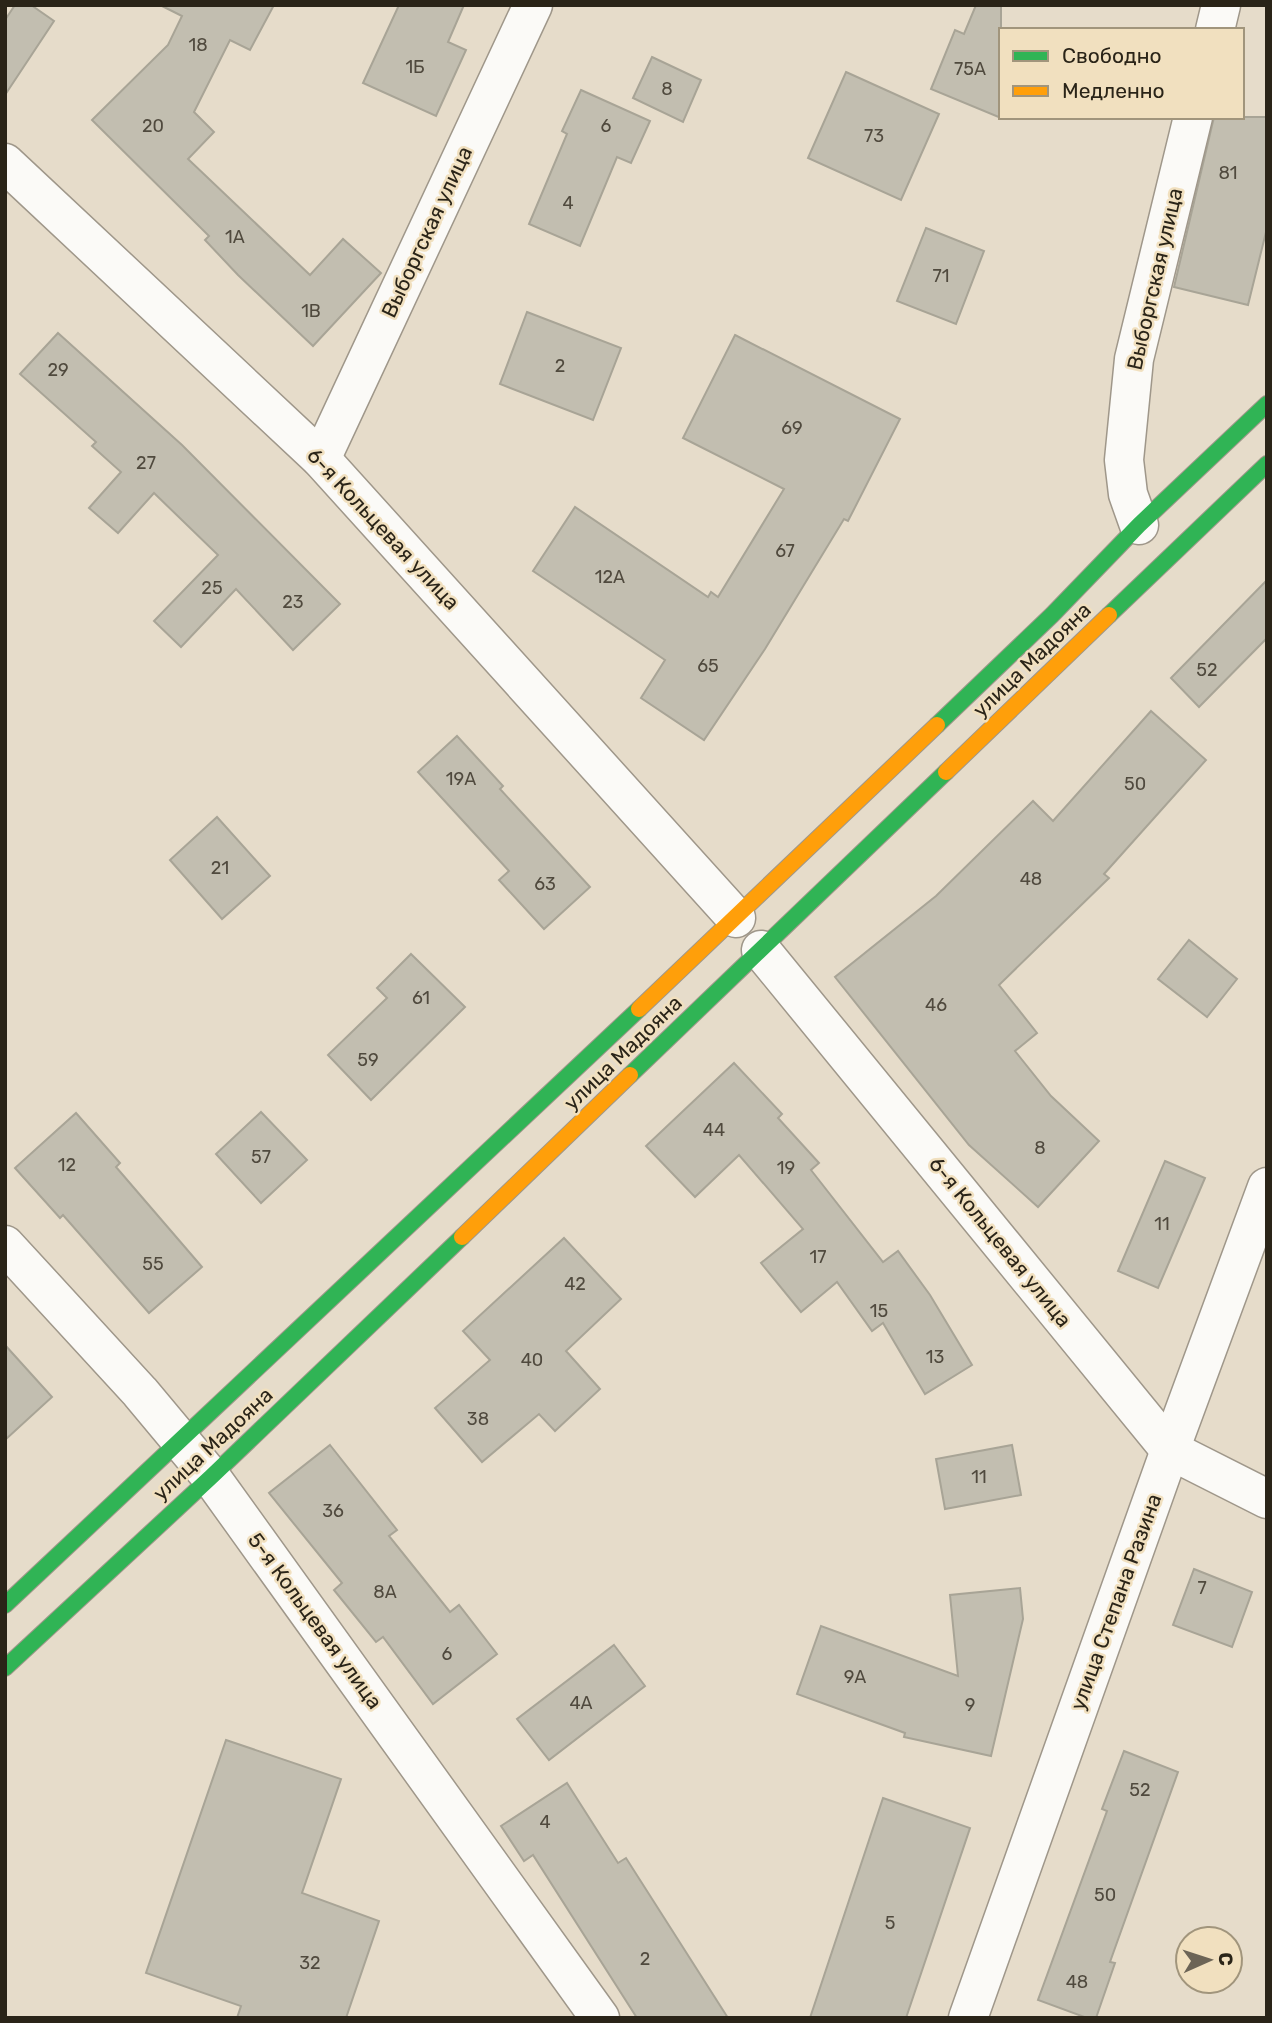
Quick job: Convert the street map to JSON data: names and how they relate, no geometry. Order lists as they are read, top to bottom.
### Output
{
  "streets": {
    "main road": ["улица Мадояна"],
    "street": [
      "Выборгская улица",
      "6-я Кольцевая улица",
      "улица Степана Разина",
      "5-я Кольцевая улица"
    ]
  },
  "crossings": [
    ["Выборгская улица", "6-я Кольцевая улица"],
    ["Выборгская улица", "улица Мадояна"],
    ["6-я Кольцевая улица", "улица Мадояна"],
    ["6-я Кольцевая улица", "улица Степана Разина"],
    ["улица Мадояна", "5-я Кольцевая улица"]
  ],
  "house_numbers": [
    "18",
    "1Б",
    "75А",
    "8",
    "20",
    "6",
    "73",
    "81",
    "4",
    "1А",
    "71",
    "1В",
    "2",
    "29",
    "69",
    "27",
    "67",
    "12А",
    "25",
    "23",
    "65",
    "52",
    "19А",
    "50",
    "21",
    "48",
    "63",
    "61",
    "46",
    "59",
    "44",
    "8",
    "57",
    "12",
    "19",
    "11",
    "17",
    "55",
    "42",
    "15",
    "13",
    "40",
    "38",
    "11",
    "36",
    "7",
    "8А",
    "6",
    "9А",
    "4А",
    "9",
    "52",
    "4",
    "50",
    "5",
    "2",
    "32",
    "48"
  ],
  "legend": ["Свободно", "Медленно"],
  "north": "right"
}
